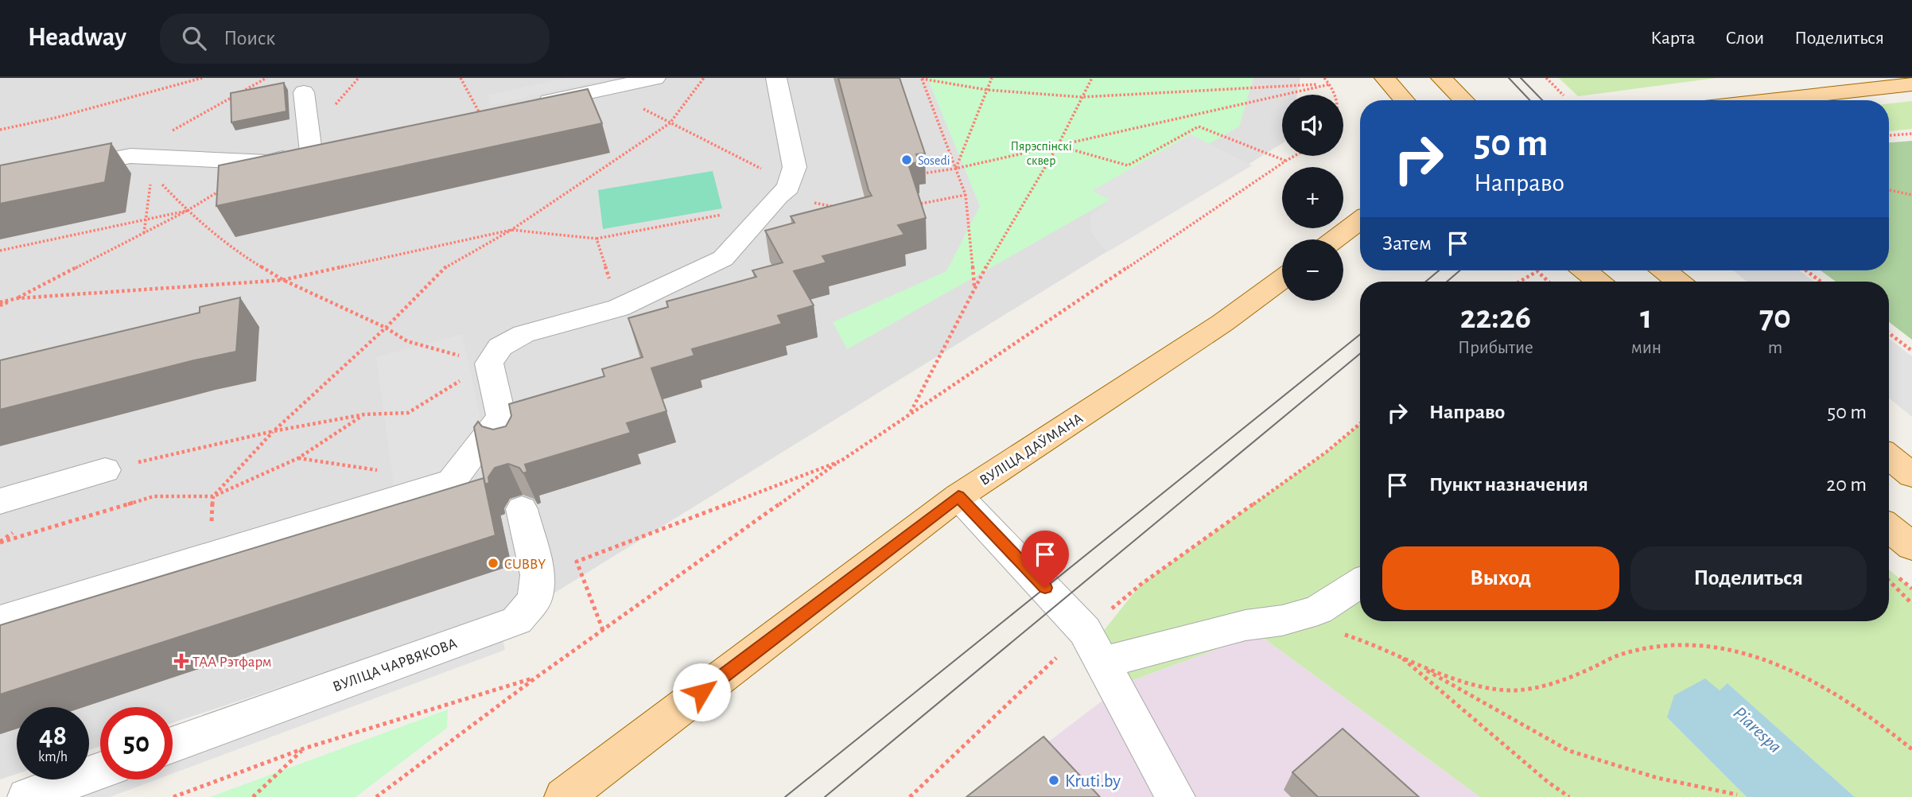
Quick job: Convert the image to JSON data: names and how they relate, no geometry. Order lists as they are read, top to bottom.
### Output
{
  "streets": {
    "main road": ["ВУЛІЦА ДАЎМАНА"],
    "street": ["ВУЛІЦА ЧАРВЯКОВА"]
  },
  "water": ["Piarespa"],
  "parks": ["Пярэспінскі сквер"],
  "places": {
    "other": ["Sosedi", "CUBBY", "Kruti.by"],
    "health": ["ТАА Рэтфарм"]
  },
  "page": {
    "header": "Headway",
    "search": "Поиск",
    "nav": ["Карта", "Слои", "Поделиться"],
    "map_buttons": ["+", "−"],
    "turn": ["50 m", "Направо"],
    "then": "Затем",
    "eta": [
      "22:26",
      "Прибытие",
      "1",
      "мин",
      "70",
      "m"
    ],
    "list": [
      {
        "name": "Направо",
        "value": "50 m"
      },
      {
        "name": "Пункт назначения",
        "value": "20 m"
      }
    ],
    "buttons": ["Выход", "Поделиться"],
    "speed": "48 km/h",
    "limit": "50"
  }
}
